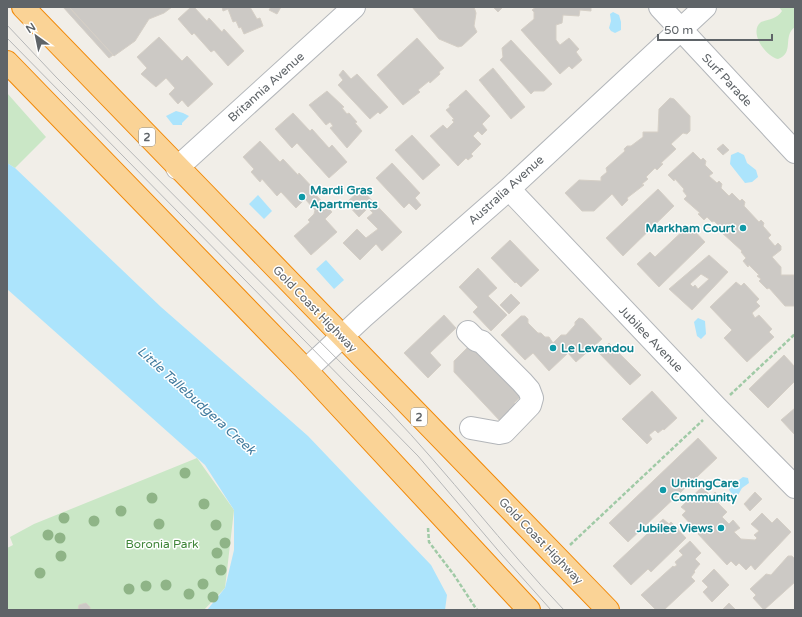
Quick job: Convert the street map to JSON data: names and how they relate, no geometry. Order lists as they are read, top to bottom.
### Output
{
  "streets": {
    "highway": ["2", "Gold Coast Highway"],
    "street": [
      "Surf Parade",
      "Britannia Avenue",
      "Australia Avenue",
      "Jubilee Avenue"
    ]
  },
  "crossings": [
    ["Surf Parade", "Australia Avenue"],
    ["Britannia Avenue", "Gold Coast Highway"],
    ["Australia Avenue", "Gold Coast Highway"],
    ["Australia Avenue", "Jubilee Avenue"]
  ],
  "water": ["Little Tallebudgera Creek"],
  "parks": ["Boronia Park"],
  "places": [
    "Mardi Gras Apartments",
    "Markham Court",
    "Le Levandou",
    "UnitingCare Community",
    "Jubilee Views"
  ],
  "scale_bar": "50 m",
  "north": "top left"
}
